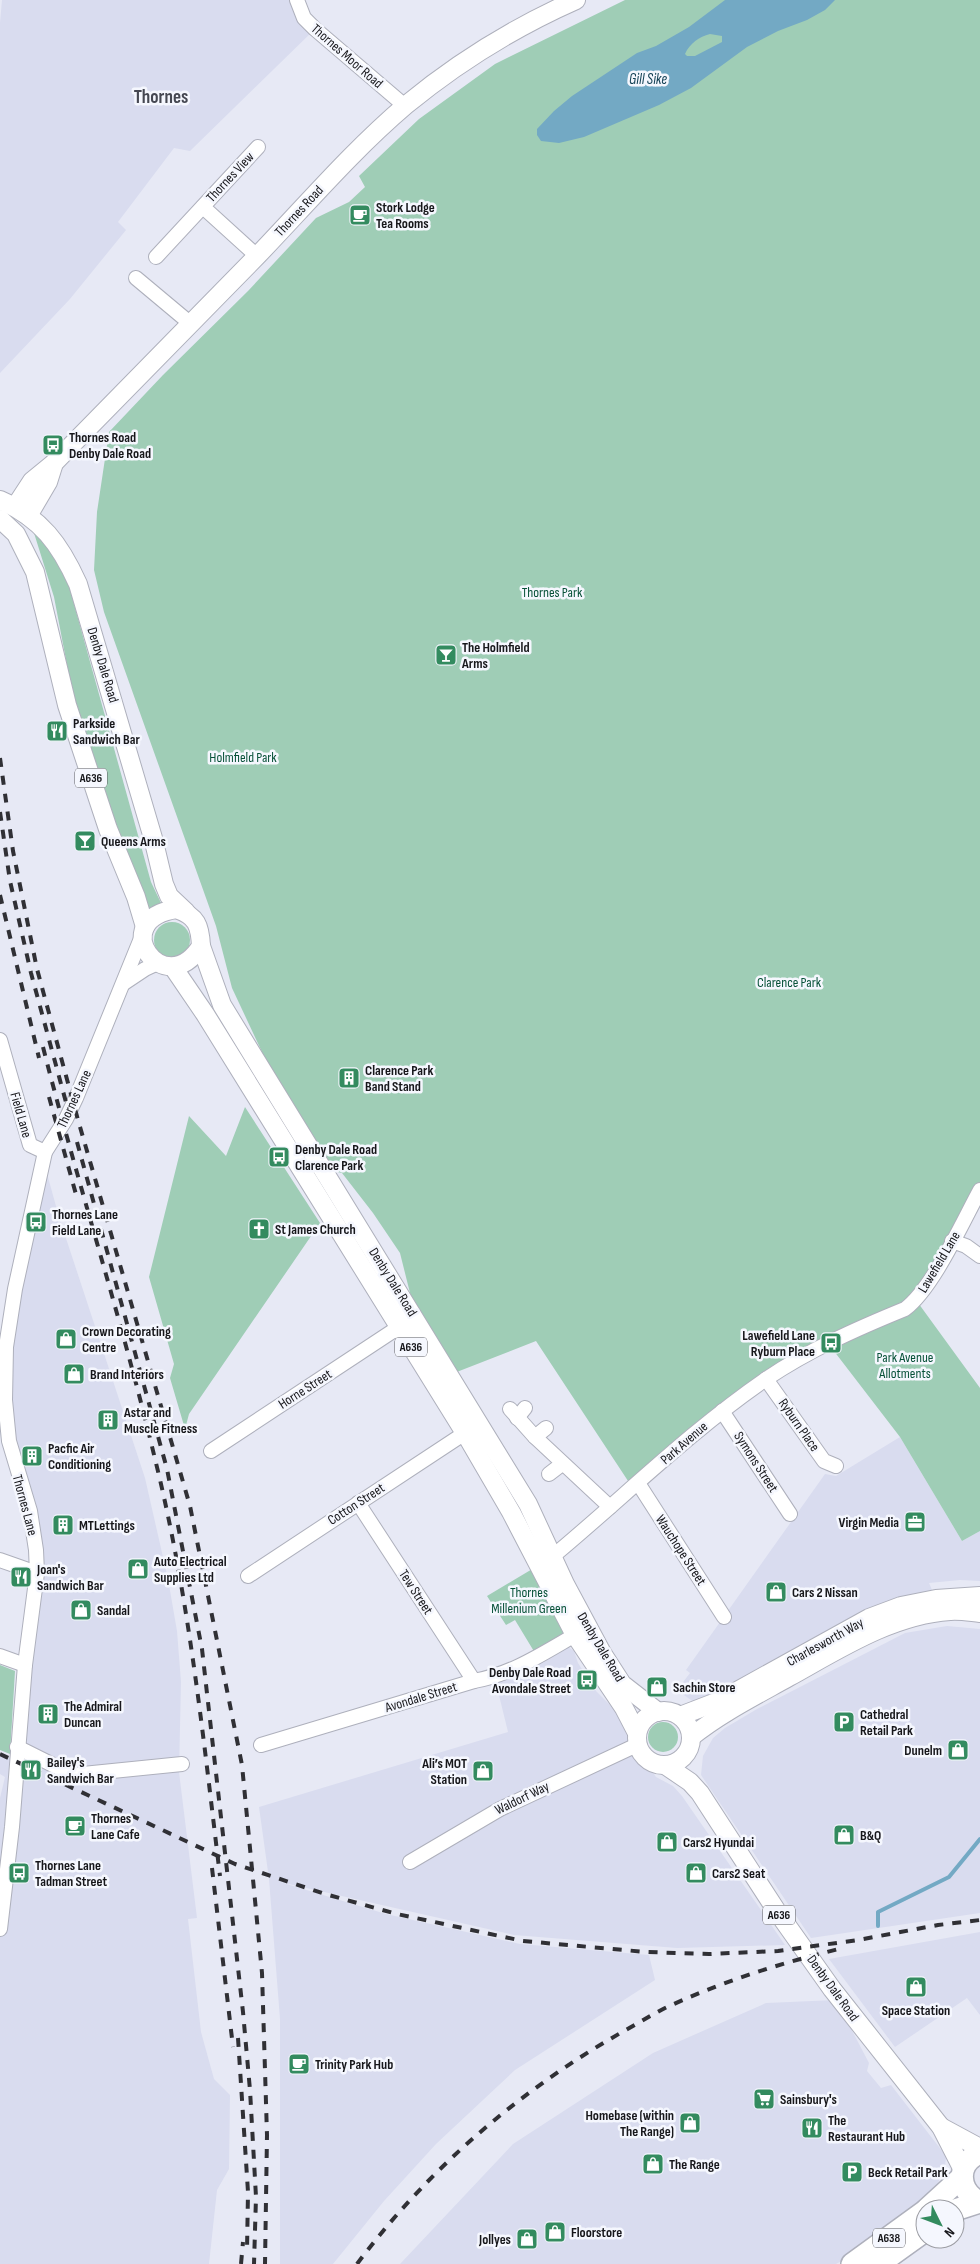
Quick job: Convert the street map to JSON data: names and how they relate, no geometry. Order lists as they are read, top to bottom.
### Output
{
  "streets": {
    "highway": ["A638"],
    "main road": [
      "Thornes Road",
      "Denby Dale Road",
      "A636",
      "Charlesworth Way"
    ],
    "street": [
      "Thornes Moor Road",
      "Thornes View",
      "Thornes Lane",
      "Field Lane",
      "Lawefield Lane",
      "Horne Street",
      "Ryburn Place",
      "Park Avenue",
      "Symons Street",
      "Cotton Street",
      "Wauchope Street",
      "Tew Street",
      "Avondale Street",
      "Waldorf Way"
    ]
  },
  "crossings": [
    ["Thornes Moor Road", "Thornes Road"],
    ["Thornes View", "Thornes Road"],
    ["Thornes Road", "Denby Dale Road"],
    ["Thornes Road", "A636"],
    ["Denby Dale Road", "A636"],
    ["Denby Dale Road", "Thornes Lane"],
    ["Denby Dale Road", "Horne Street"],
    ["Denby Dale Road", "Park Avenue"],
    ["Denby Dale Road", "Cotton Street"],
    ["Denby Dale Road", "Charlesworth Way"],
    ["Denby Dale Road", "Avondale Street"],
    ["Denby Dale Road", "Waldorf Way"],
    ["Denby Dale Road", "A638"],
    ["A636", "Thornes Lane"],
    ["A636", "Charlesworth Way"],
    ["A636", "Waldorf Way"],
    ["Thornes Lane", "Field Lane"],
    ["Lawefield Lane", "Park Avenue"],
    ["Ryburn Place", "Park Avenue"],
    ["Park Avenue", "Symons Street"],
    ["Park Avenue", "Wauchope Street"],
    ["Cotton Street", "Tew Street"],
    ["Tew Street", "Avondale Street"],
    ["Charlesworth Way", "Waldorf Way"]
  ],
  "districts": ["Thornes"],
  "water": ["Gill Sike"],
  "parks": [
    "Thornes Park",
    "Holmfield Park",
    "Clarence Park",
    "Park Avenue Allotments",
    "Thornes Millenium Green"
  ],
  "places": {
    "cafe": ["Stork Lodge Tea Rooms", "Thornes Lane Cafe", "Trinity Park Hub"],
    "bus stop": [
      "Thornes Road Denby Dale Road",
      "Denby Dale Road Clarence Park",
      "Thornes Lane Field Lane",
      "Lawefield Lane Ryburn Place",
      "Denby Dale Road Avondale Street",
      "Thornes Lane Tadman Street"
    ],
    "bar": ["The Holmfield Arms", "Queens Arms"],
    "restaurant": [
      "Parkside Sandwich Bar",
      "Joan's Sandwich Bar",
      "Bailey's Sandwich Bar",
      "The Restaurant Hub"
    ],
    "building": [
      "Clarence Park Band Stand",
      "Astar and Muscle Fitness",
      "Pacfic Air Conditioning",
      "MTLettings",
      "The Admiral Duncan"
    ],
    "church": ["St James Church"],
    "shop": [
      "Crown Decorating Centre",
      "Brand Interiors",
      "Auto Electrical Supplies Ltd",
      "Cars 2 Nissan",
      "Sandal",
      "Sachin Store",
      "Dunelm",
      "Ali’s MOT Station",
      "B&Q",
      "Cars2 Hyundai",
      "Cars2 Seat",
      "Space Station",
      "Homebase (within The Range)",
      "The Range",
      "Floorstore",
      "Jollyes"
    ],
    "office": ["Virgin Media"],
    "parking": ["Cathedral Retail Park", "Beck Retail Park"],
    "supermarket": ["Sainsbury's"]
  },
  "north": "bottom right"
}
